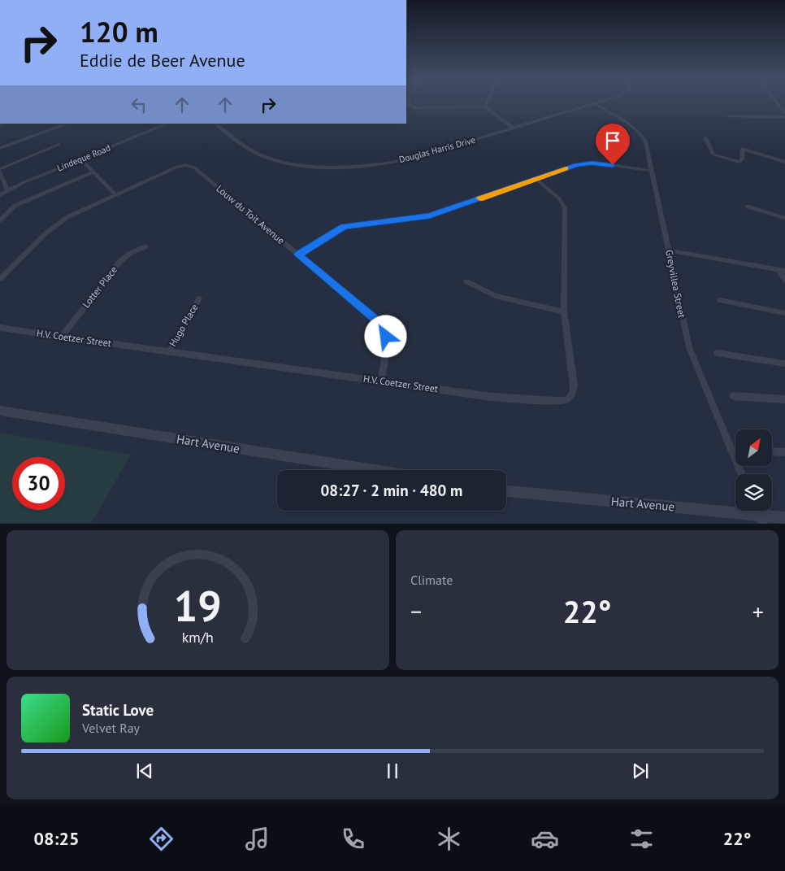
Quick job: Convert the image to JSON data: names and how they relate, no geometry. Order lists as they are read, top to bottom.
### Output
{
  "streets": {
    "street": [
      "Douglas Harris Drive",
      "Lindeque Road",
      "Louw du Toit Avenue",
      "Greyvillea Street",
      "Lotter Place",
      "Hugo Place",
      "H.V. Coetzer Street",
      "Hart Avenue"
    ]
  },
  "crossings": [
    ["Douglas Harris Drive", "Greyvillea Street"],
    ["Louw du Toit Avenue", "H.V. Coetzer Street"],
    ["Lotter Place", "H.V. Coetzer Street"],
    ["Hugo Place", "H.V. Coetzer Street"]
  ],
  "north": "top right",
  "page": {
    "turn": ["120 m", "Eddie de Beer Avenue"],
    "limit": "30",
    "trip": "08:27 · 2 min · 480 m",
    "tile": "Climate",
    "heat": ["−", "22°", "+"],
    "song": ["Static Love", "Velvet Ray"],
    "tabs": ["08:25", "22°"],
    "gauge": ["19", "km/h"]
  }
}
